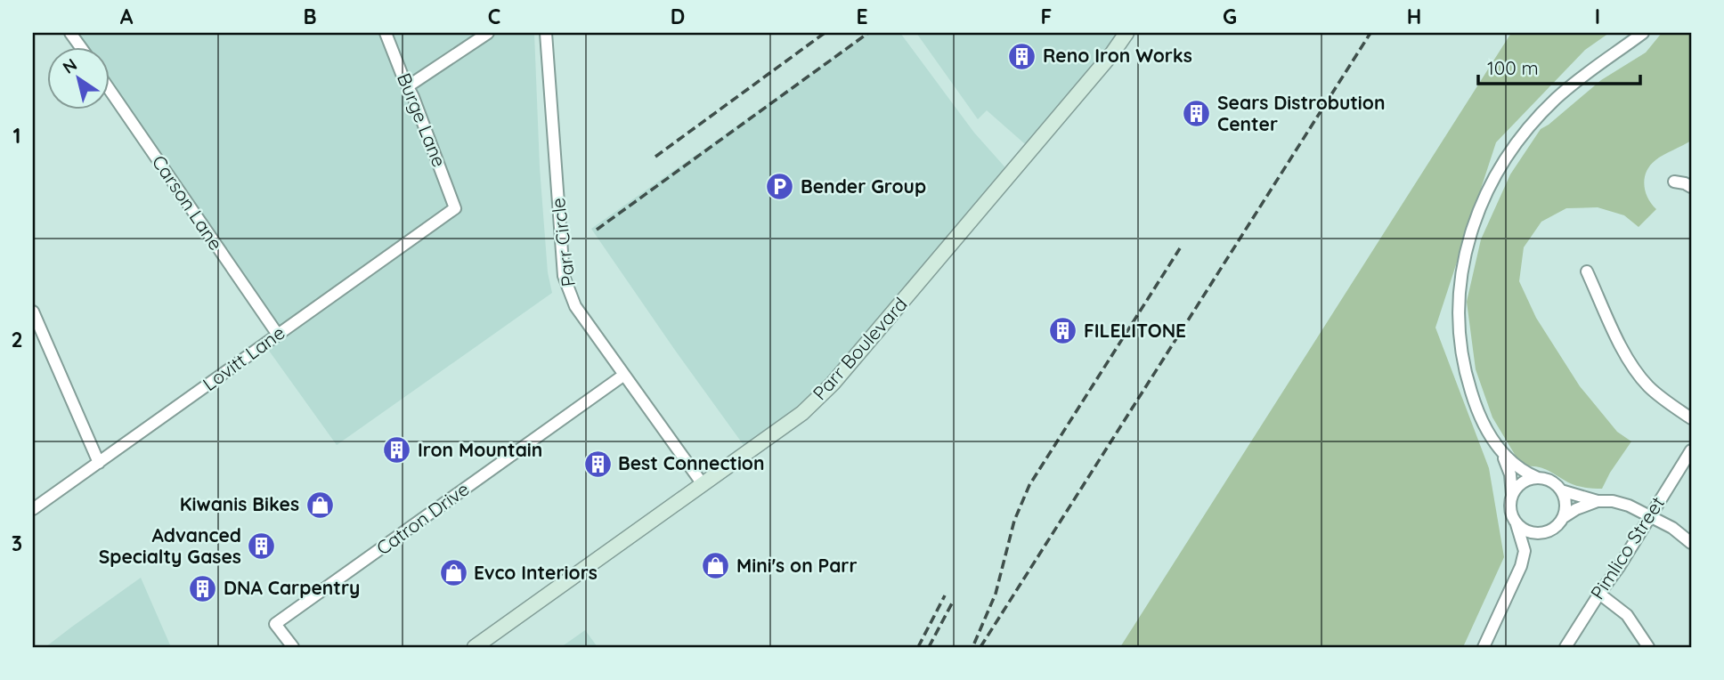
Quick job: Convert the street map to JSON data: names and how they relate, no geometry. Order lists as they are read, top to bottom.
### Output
{
  "streets": {
    "main road": ["Parr Boulevard"],
    "street": [
      "Burge Lane",
      "Carson Lane",
      "Parr Circle",
      "Lovitt Lane",
      "Catron Drive",
      "Pimlico Street"
    ]
  },
  "crossings": [
    ["Burge Lane", "Lovitt Lane"],
    ["Carson Lane", "Lovitt Lane"],
    ["Parr Circle", "Parr Boulevard"],
    ["Parr Circle", "Catron Drive"]
  ],
  "places": {
    "building": [
      "Reno Iron Works",
      "Sears Distrobution Center",
      "FILELITONE",
      "Iron Mountain",
      "Best Connection",
      "Advanced Specialty Gases",
      "DNA Carpentry"
    ],
    "parking": ["Bender Group"],
    "shop": ["Kiwanis Bikes", "Mini's on Parr", "Evco Interiors"]
  },
  "scale_bar": "100 m",
  "north": "top left",
  "grid": {
    "columns": [
      "A",
      "B",
      "C",
      "D",
      "E",
      "F",
      "G",
      "H",
      "I"
    ],
    "rows": ["1", "2", "3"]
  }
}
